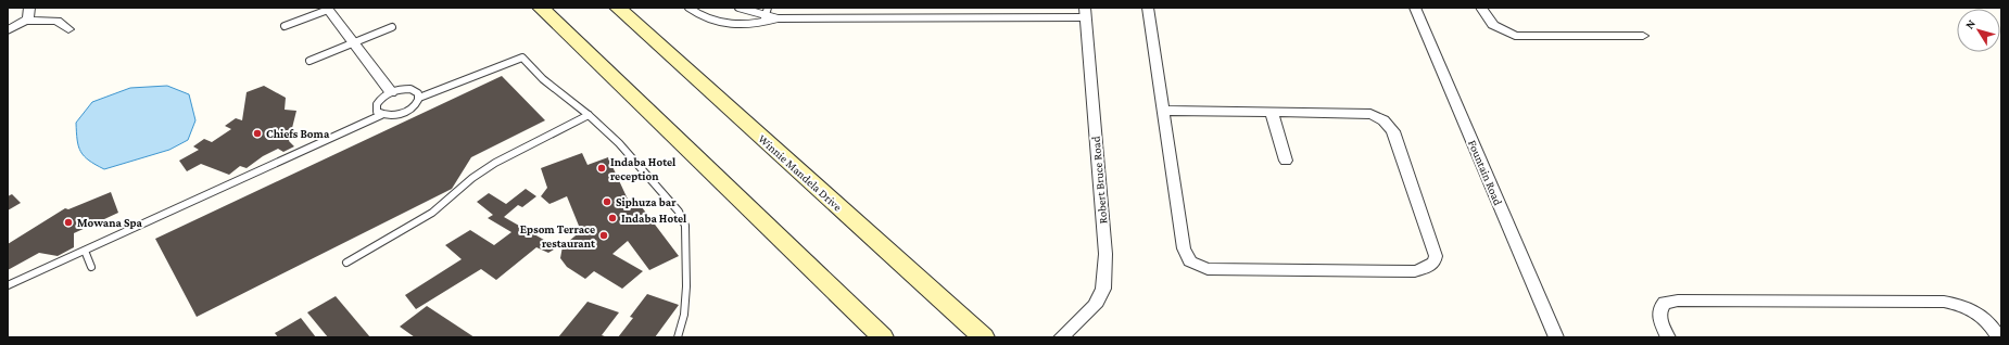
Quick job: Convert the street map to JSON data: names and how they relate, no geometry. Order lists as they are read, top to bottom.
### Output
{
  "streets": {
    "main road": ["Winnie Mandela Drive"],
    "street": ["Fountain Road", "Robert Bruce Road"]
  },
  "places": [
    "Chiefs Boma",
    "Indaba Hotel reception",
    "Siphuza bar",
    "Indaba Hotel",
    "Mowana Spa",
    "Epsom Terrace restaurant"
  ],
  "north": "top left"
}
